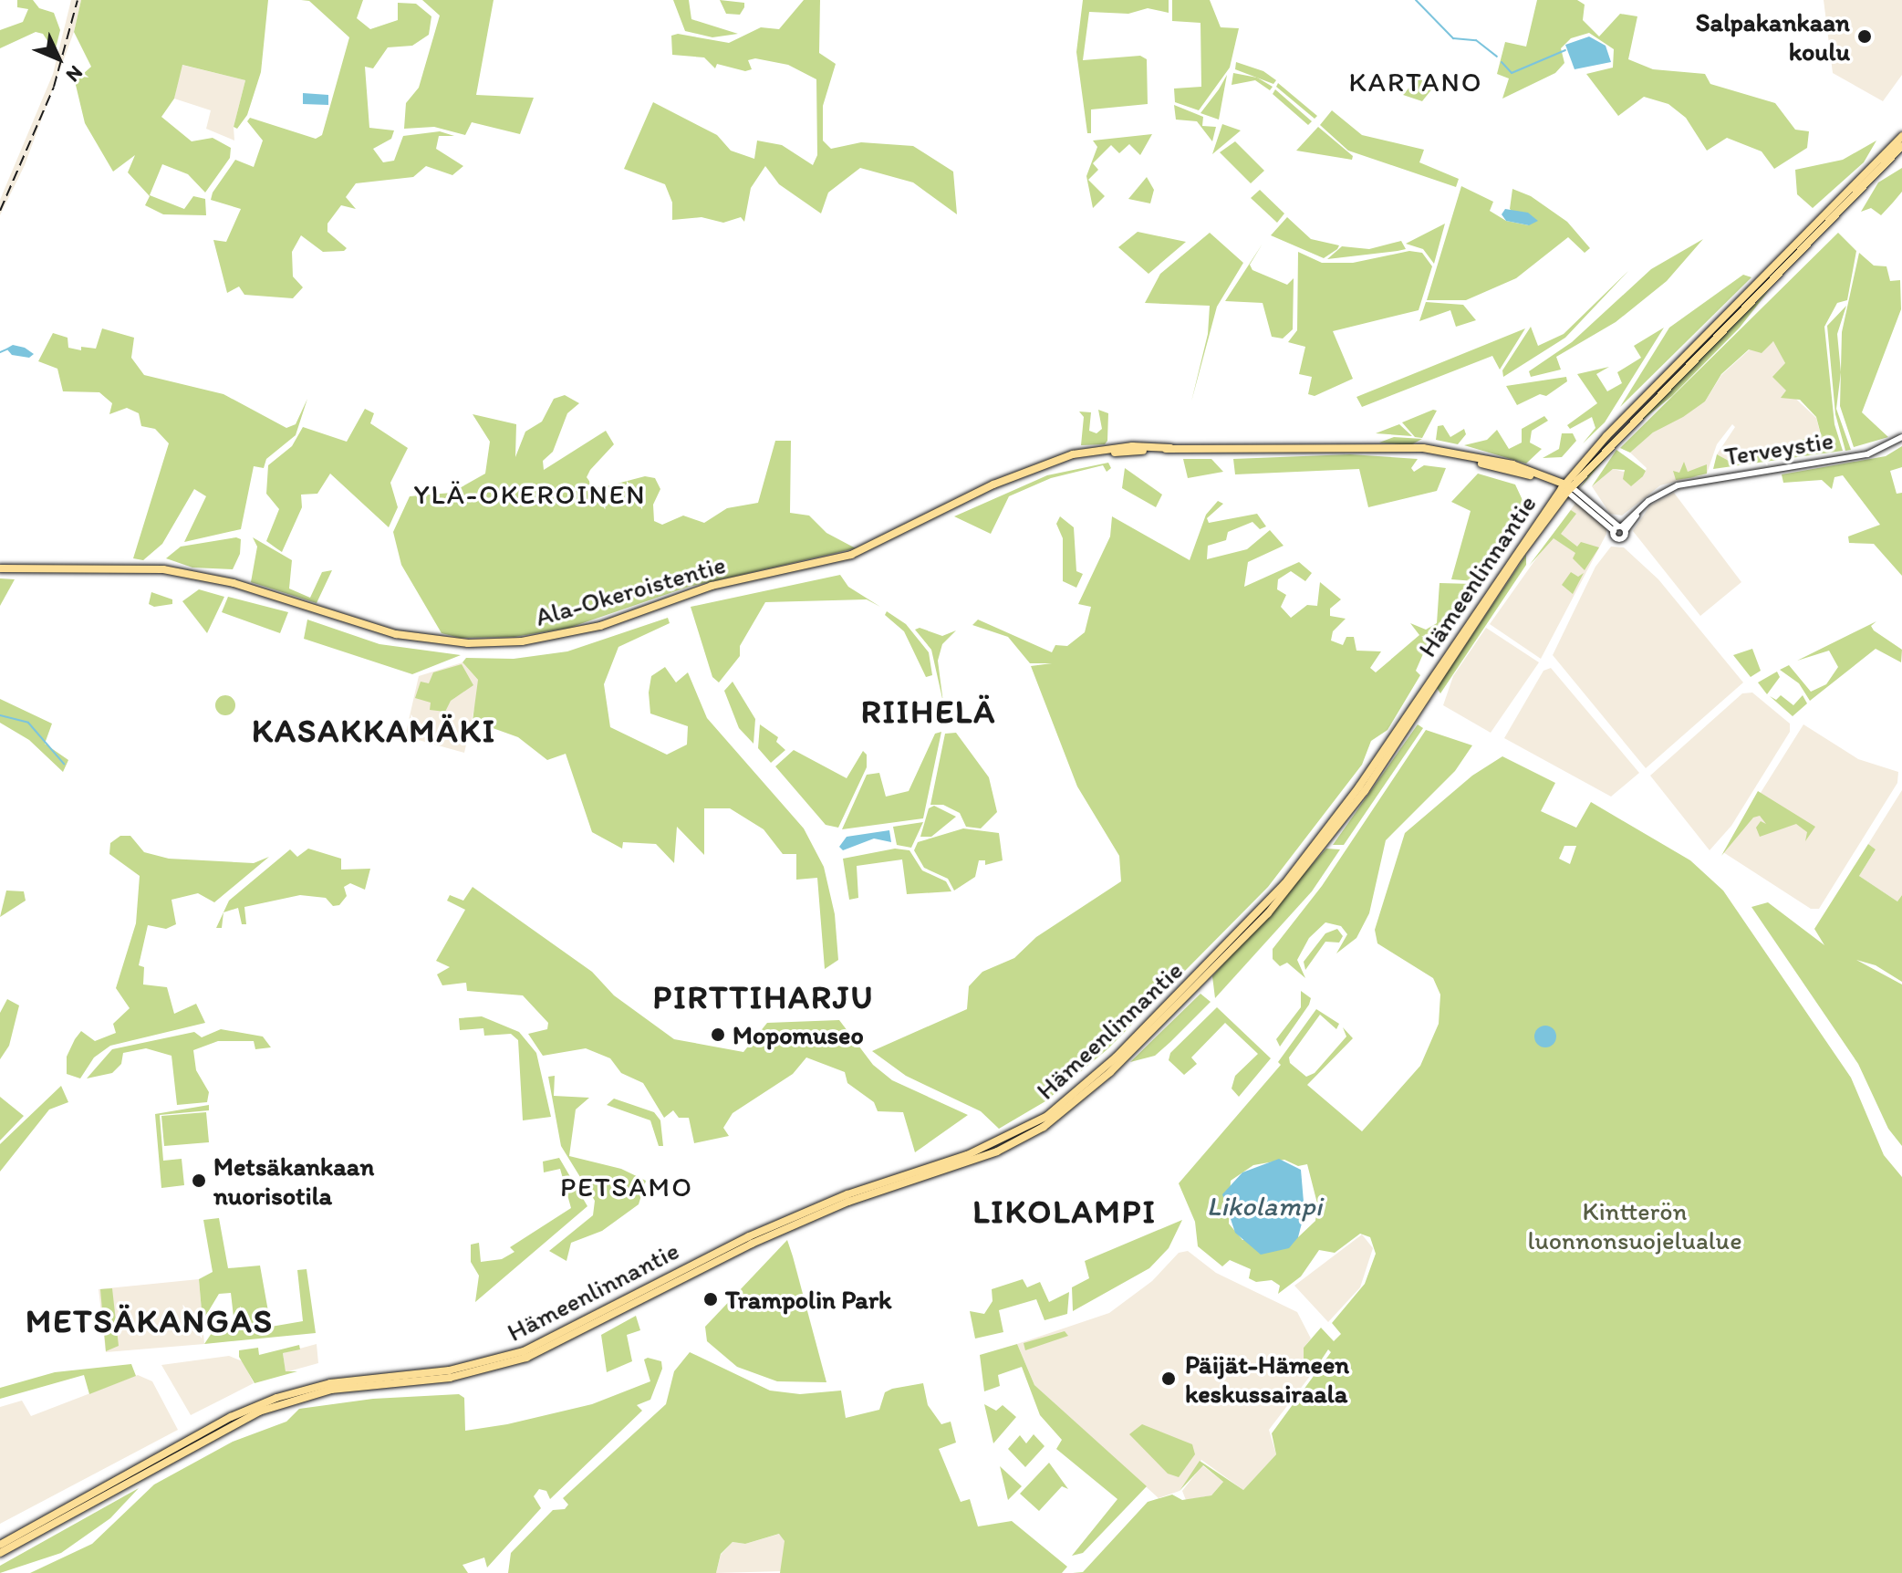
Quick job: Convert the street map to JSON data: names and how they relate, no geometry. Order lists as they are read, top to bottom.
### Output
{
  "streets": {
    "main road": ["Terveystie", "Hämeenlinnantie", "Ala-Okeroistentie"]
  },
  "crossings": [
    ["Hämeenlinnantie", "Ala-Okeroistentie"]
  ],
  "districts": [
    "KARTANO",
    "YLÄ-OKEROINEN",
    "RIIHELÄ",
    "KASAKKAMÄKI",
    "PIRTTIHARJU",
    "PETSAMO",
    "LIKOLAMPI",
    "METSÄKANGAS"
  ],
  "water": ["Likolampi"],
  "parks": ["Kintterön luonnonsuojelualue"],
  "places": [
    "Salpakankaan koulu",
    "Mopomuseo",
    "Metsäkankaan nuorisotila",
    "Trampolin Park",
    "Päijät-Hämeen keskussairaala"
  ],
  "north": "bottom right"
}
